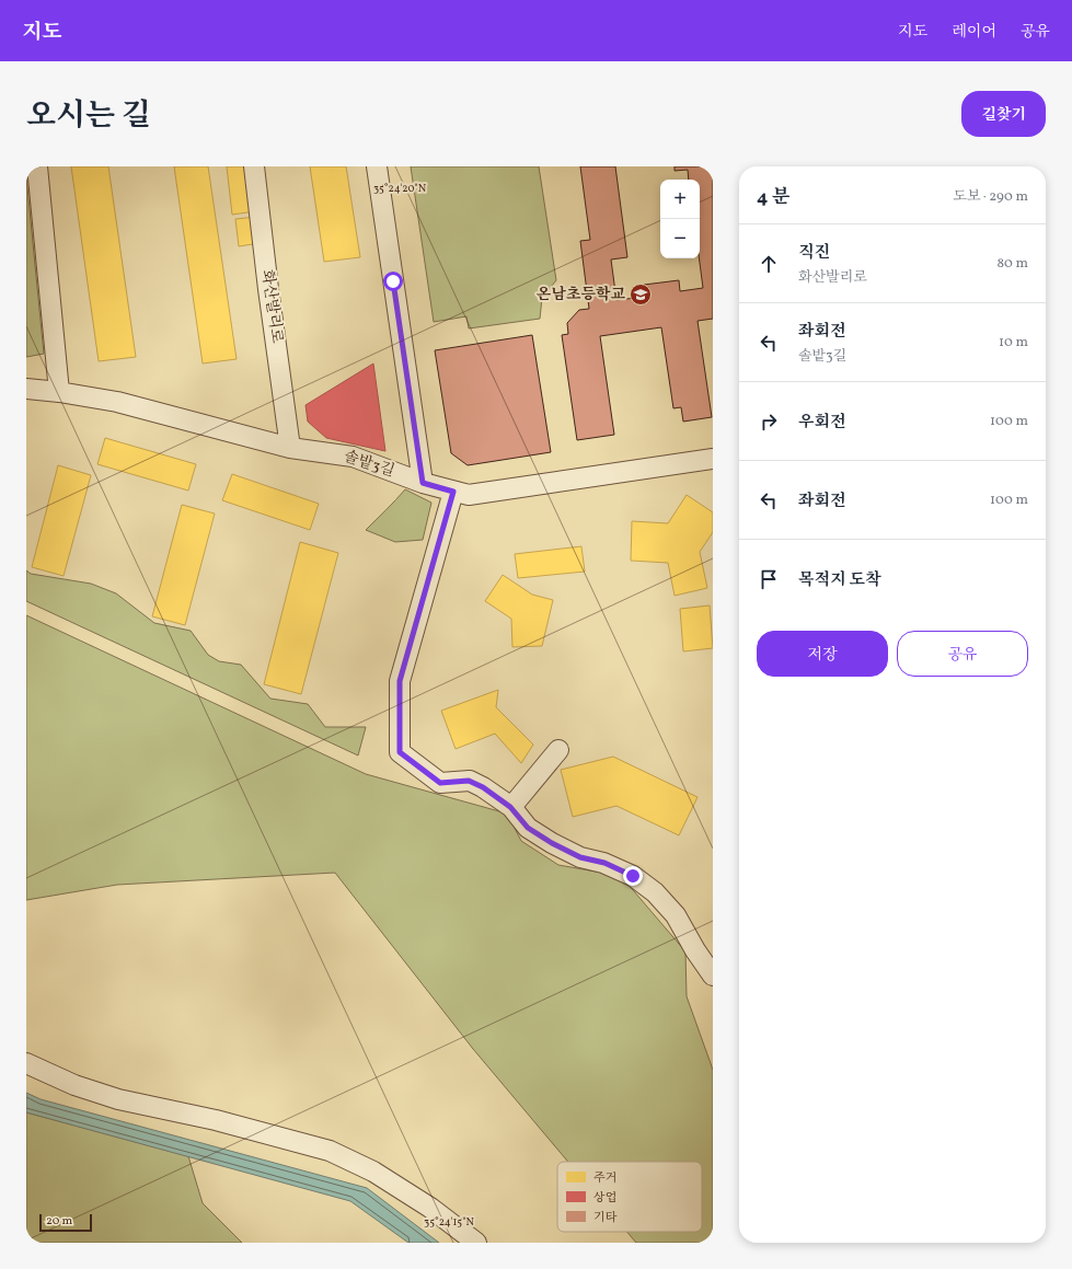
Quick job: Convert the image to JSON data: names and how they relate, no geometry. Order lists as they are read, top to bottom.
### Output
{
  "streets": {
    "street": ["화산발리로", "솔밭3길"]
  },
  "crossings": [
    ["화산발리로", "솔밭3길"]
  ],
  "places": {
    "school or university": ["온남초등학교"]
  },
  "legend": ["주거", "상업", "기타"],
  "scale_bar": "20 m",
  "page": {
    "header": "지도",
    "nav": ["지도", "레이어", "공유"],
    "title": "오시는 길",
    "buttons": [
      "길찾기",
      ["저장", "공유"]
    ],
    "heading": ["4 분", "도보 · 290 m"],
    "map_buttons": ["+", "−"],
    "list": [
      ["직진", "화산발리로", "80 m"],
      ["좌회전", "솔밭3길", "10 m"],
      ["우회전", "100 m"],
      ["좌회전", "100 m"],
      "목적지 도착"
    ],
    "scale": "20 m"
  },
  "coordinates": ["35°24'20\"N", "35°24'15\"N"]
}
